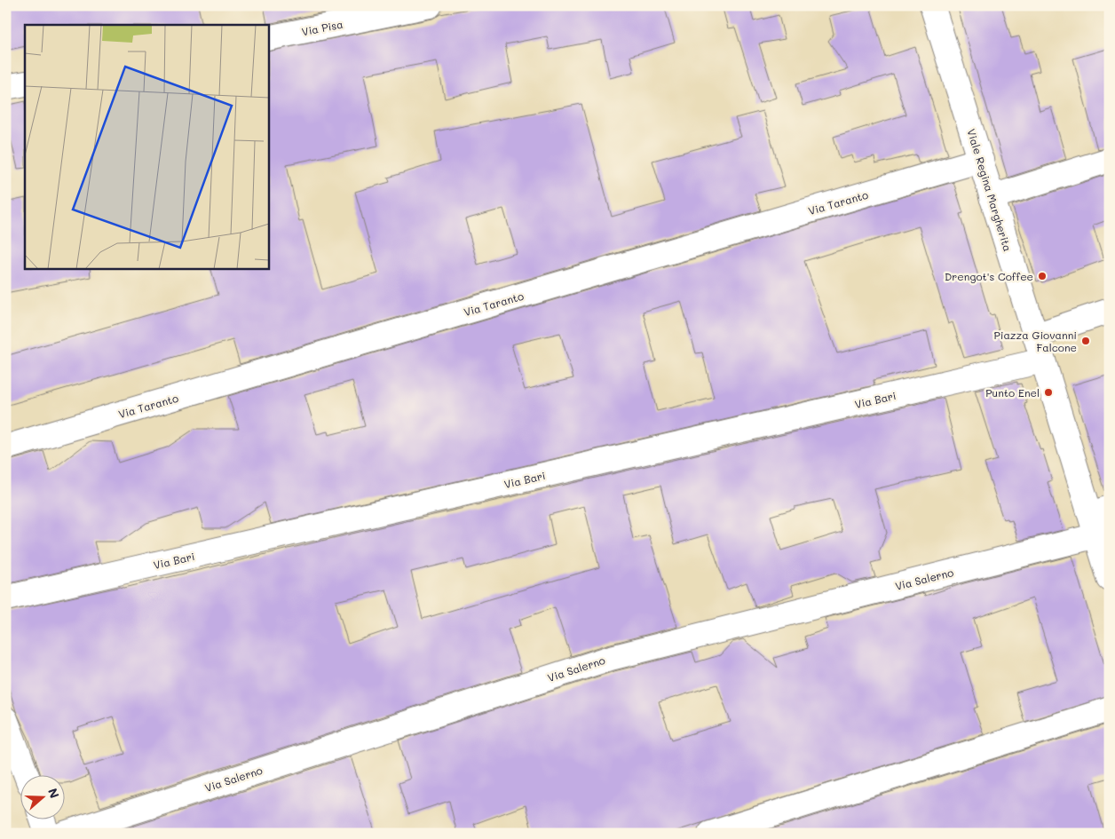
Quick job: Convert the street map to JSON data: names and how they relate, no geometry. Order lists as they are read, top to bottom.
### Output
{
  "streets": {
    "street": [
      "Via Pisa",
      "Viale Regina Margherita",
      "Via Taranto",
      "Via Bari",
      "Via Salerno"
    ]
  },
  "crossings": [
    ["Viale Regina Margherita", "Via Taranto"],
    ["Viale Regina Margherita", "Via Bari"],
    ["Viale Regina Margherita", "Via Salerno"]
  ],
  "places": ["Drengot's Coffee", "Piazza Giovanni Falcone", "Punto Enel"],
  "north": "right"
}
